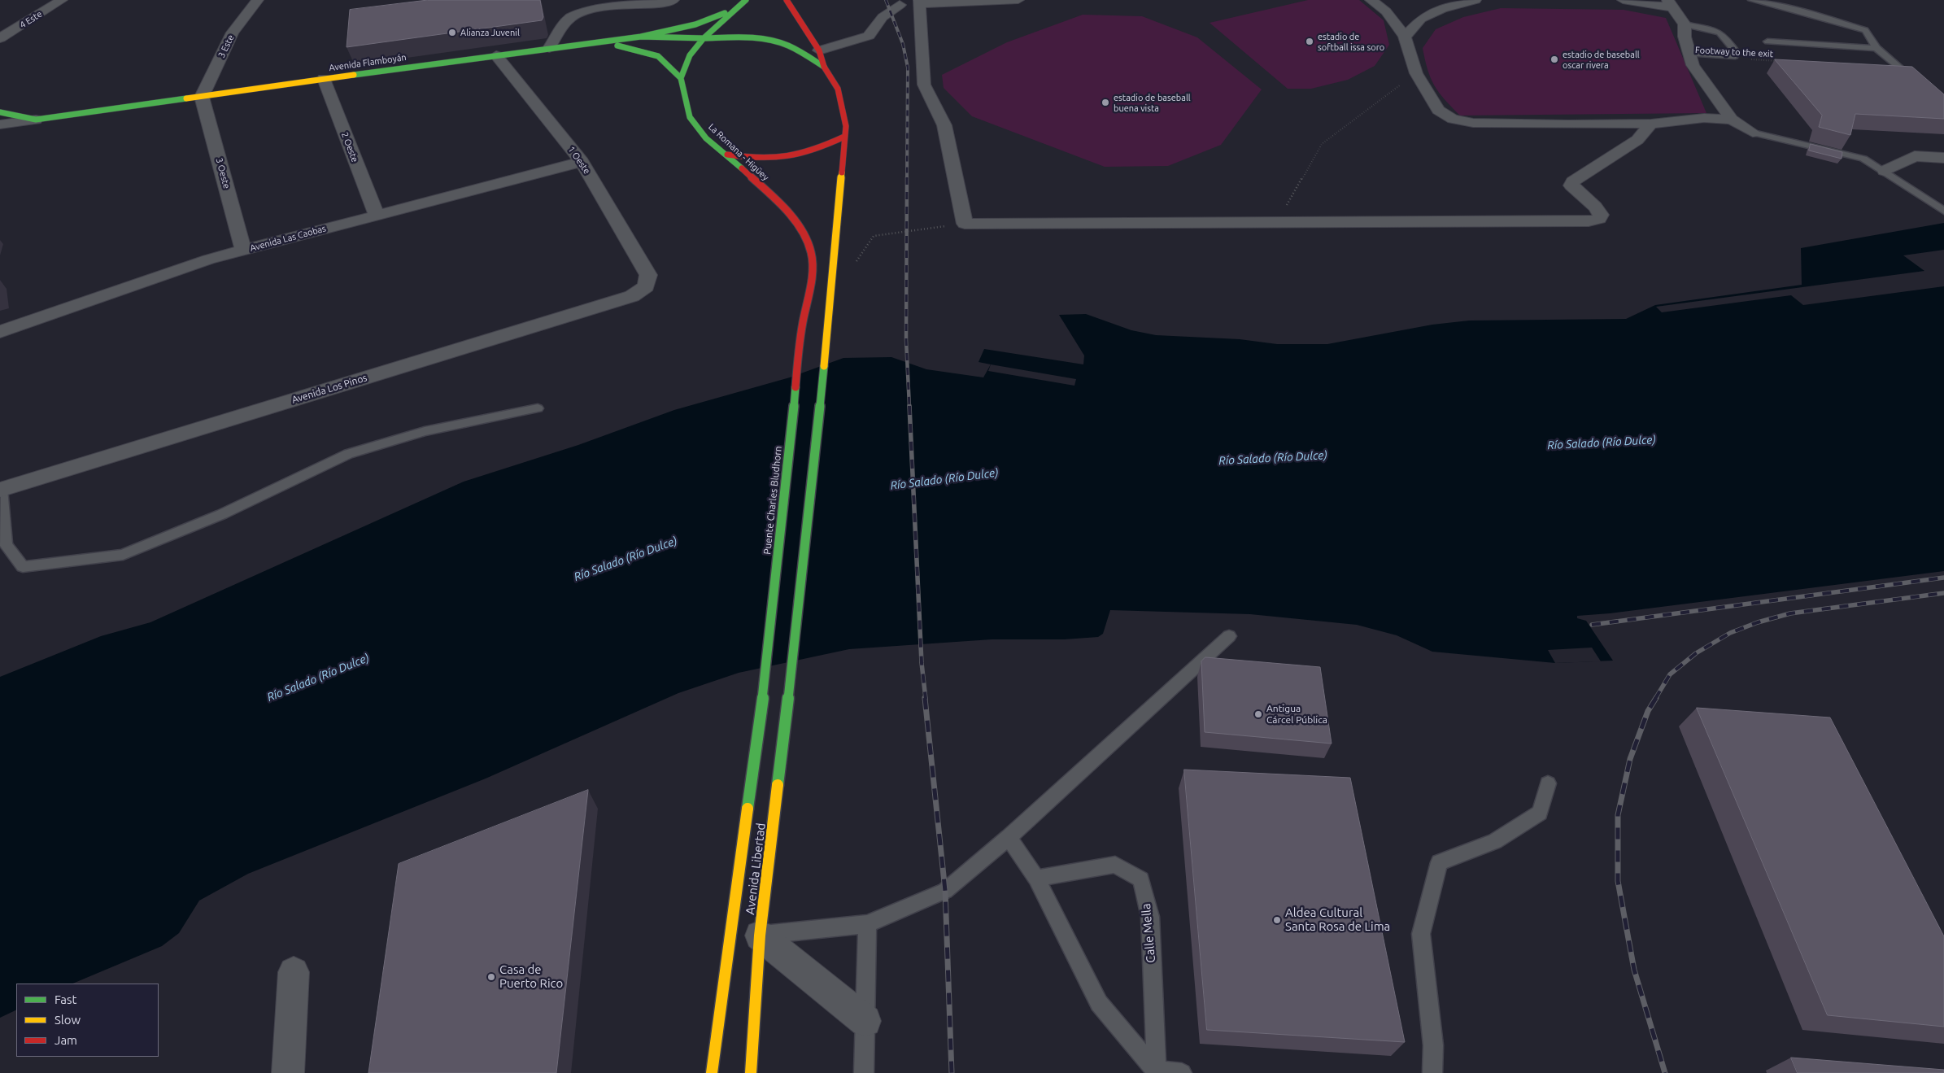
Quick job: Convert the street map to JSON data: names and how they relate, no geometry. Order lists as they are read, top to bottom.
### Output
{
  "streets": {
    "main road": [
      "Avenida Flamboyán",
      "La Romana - Higüey",
      "Puente Charles Bludhorn",
      "Avenida Libertad"
    ],
    "street": [
      "4 Este",
      "3 Este",
      "2 Oeste",
      "1 Oeste",
      "3 Oeste",
      "Avenida Las Caobas",
      "Avenida Los Pinos"
    ],
    "lane": ["Calle Mella"],
    "path": ["Footway to the exit"]
  },
  "crossings": [
    ["3 Este", "Avenida Flamboyán"],
    ["3 Este", "3 Oeste"],
    ["Avenida Flamboyán", "2 Oeste"],
    ["Avenida Flamboyán", "1 Oeste"],
    ["Avenida Flamboyán", "3 Oeste"],
    ["2 Oeste", "Avenida Las Caobas"],
    ["La Romana - Higüey", "Puente Charles Bludhorn"],
    ["1 Oeste", "Avenida Las Caobas"],
    ["1 Oeste", "Avenida Los Pinos"],
    ["3 Oeste", "Avenida Las Caobas"],
    ["Puente Charles Bludhorn", "Avenida Libertad"]
  ],
  "water": ["Río Salado (Río Dulce)"],
  "places": [
    "Alianza Juvenil",
    "estadio de softball issa soro",
    "estadio de baseball oscar rivera",
    "estadio de baseball buena vista",
    "Antigua Cárcel Pública",
    "Aldea Cultural Santa Rosa de Lima",
    "Casa de Puerto Rico"
  ],
  "legend": ["Fast", "Slow", "Jam"]
}
